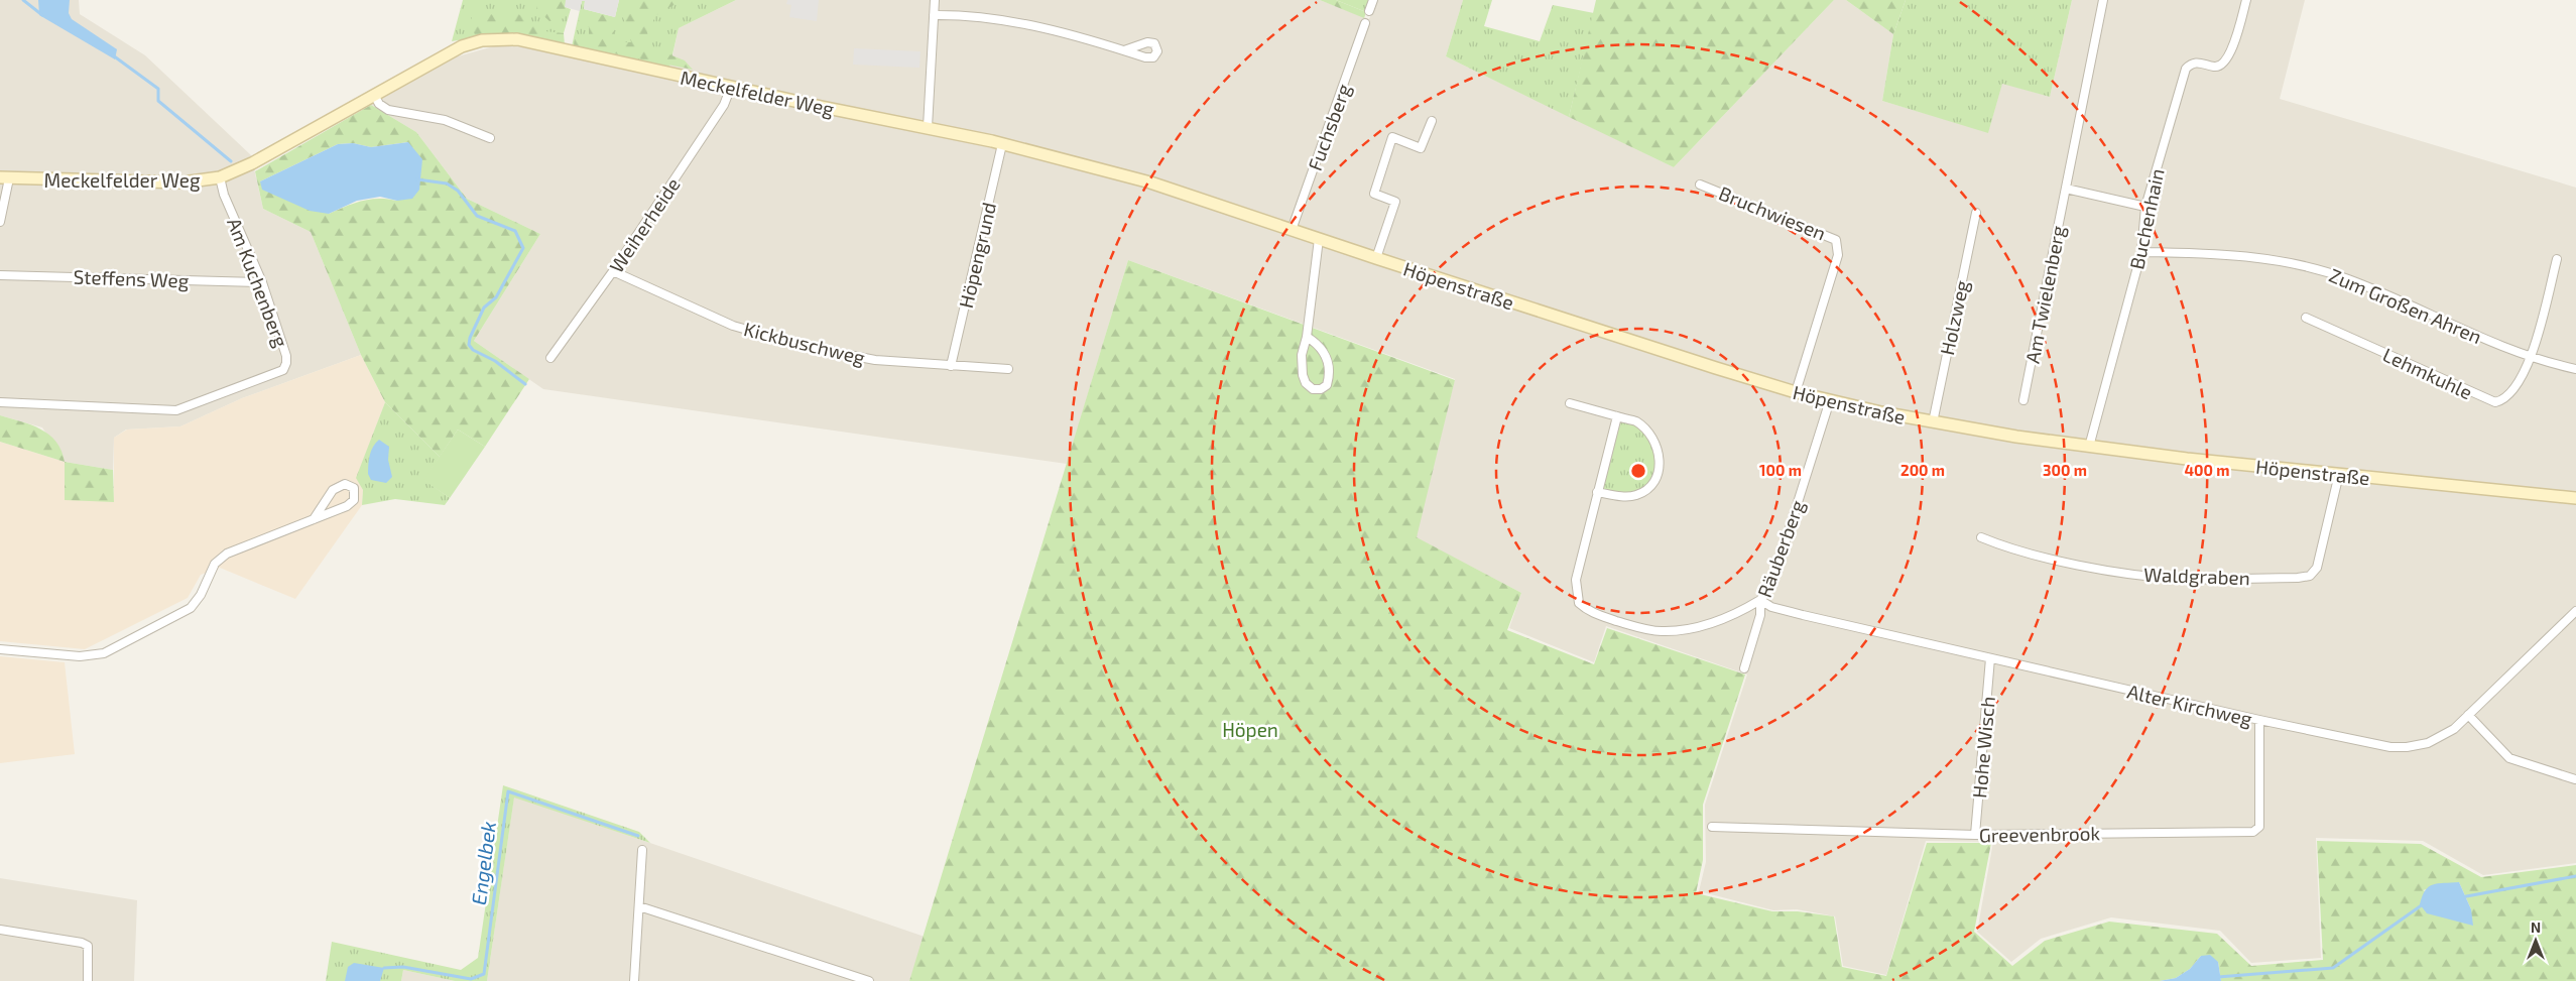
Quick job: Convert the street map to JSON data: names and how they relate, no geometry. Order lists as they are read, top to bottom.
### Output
{
  "streets": {
    "main road": ["Meckelfelder Weg", "Höpenstraße"],
    "street": [
      "Fuchsberg",
      "Bruchwiesen",
      "Buchenhain",
      "Weiherheide",
      "Höpengrund",
      "Steffens Weg",
      "Am Kuchenberg",
      "Am Twielenberg",
      "Zum Großen Ahren",
      "Holzweg",
      "Kickbuschweg",
      "Lehmkuhle",
      "Räuberberg",
      "Waldgraben",
      "Alter Kirchweg",
      "Hohe Wisch",
      "Greevenbrook"
    ]
  },
  "crossings": [
    ["Meckelfelder Weg", "Weiherheide"],
    ["Meckelfelder Weg", "Höpengrund"],
    ["Meckelfelder Weg", "Am Kuchenberg"],
    ["Meckelfelder Weg", "Höpenstraße"],
    ["Fuchsberg", "Höpenstraße"],
    ["Bruchwiesen", "Höpenstraße"],
    ["Buchenhain", "Höpenstraße"],
    ["Buchenhain", "Zum Großen Ahren"],
    ["Weiherheide", "Kickbuschweg"],
    ["Höpengrund", "Kickbuschweg"],
    ["Steffens Weg", "Am Kuchenberg"],
    ["Höpenstraße", "Holzweg"],
    ["Höpenstraße", "Räuberberg"],
    ["Höpenstraße", "Waldgraben"],
    ["Zum Großen Ahren", "Lehmkuhle"],
    ["Räuberberg", "Alter Kirchweg"],
    ["Alter Kirchweg", "Hohe Wisch"],
    ["Alter Kirchweg", "Greevenbrook"],
    ["Hohe Wisch", "Greevenbrook"]
  ],
  "water": ["Engelbek"],
  "parks": ["Höpen"],
  "north": "top",
  "rings": [
    "100 m",
    "200 m",
    "300 m",
    "400 m"
  ]
}
